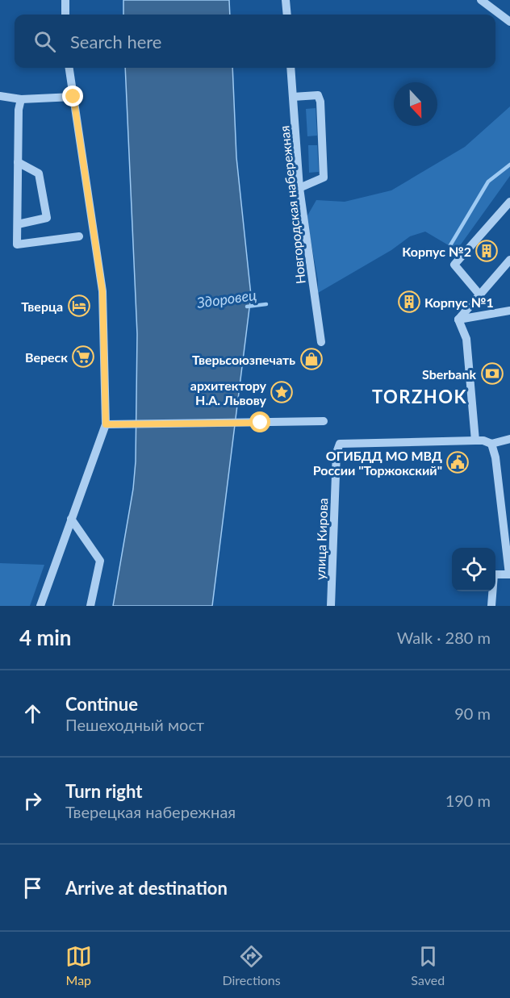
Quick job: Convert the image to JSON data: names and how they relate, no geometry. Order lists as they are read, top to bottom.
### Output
{
  "streets": {
    "street": ["Новгородская набережная", "улица Кирова"]
  },
  "districts": ["TORZHOK"],
  "water": ["Здоровец"],
  "places": {
    "building": ["Корпус №2", "Корпус №1"],
    "hotel": ["Тверца"],
    "supermarket": ["Вереск"],
    "shop": ["Тверьсоюзпечать"],
    "bank": ["Sberbank"],
    "place": ["архитектору Н.А. Львову"],
    "public building": ["ОГИБДД МО МВД России \"Торжокский\""]
  },
  "north": "bottom",
  "page": {
    "search": "Search here",
    "heading": ["4 min", "Walk · 280 m"],
    "list": [
      ["Continue", "Пешеходный мост", "90 m"],
      ["Turn right", "Тверецкая набережная", "190 m"],
      "Arrive at destination"
    ],
    "nav": ["Map", "Directions", "Saved"]
  }
}
